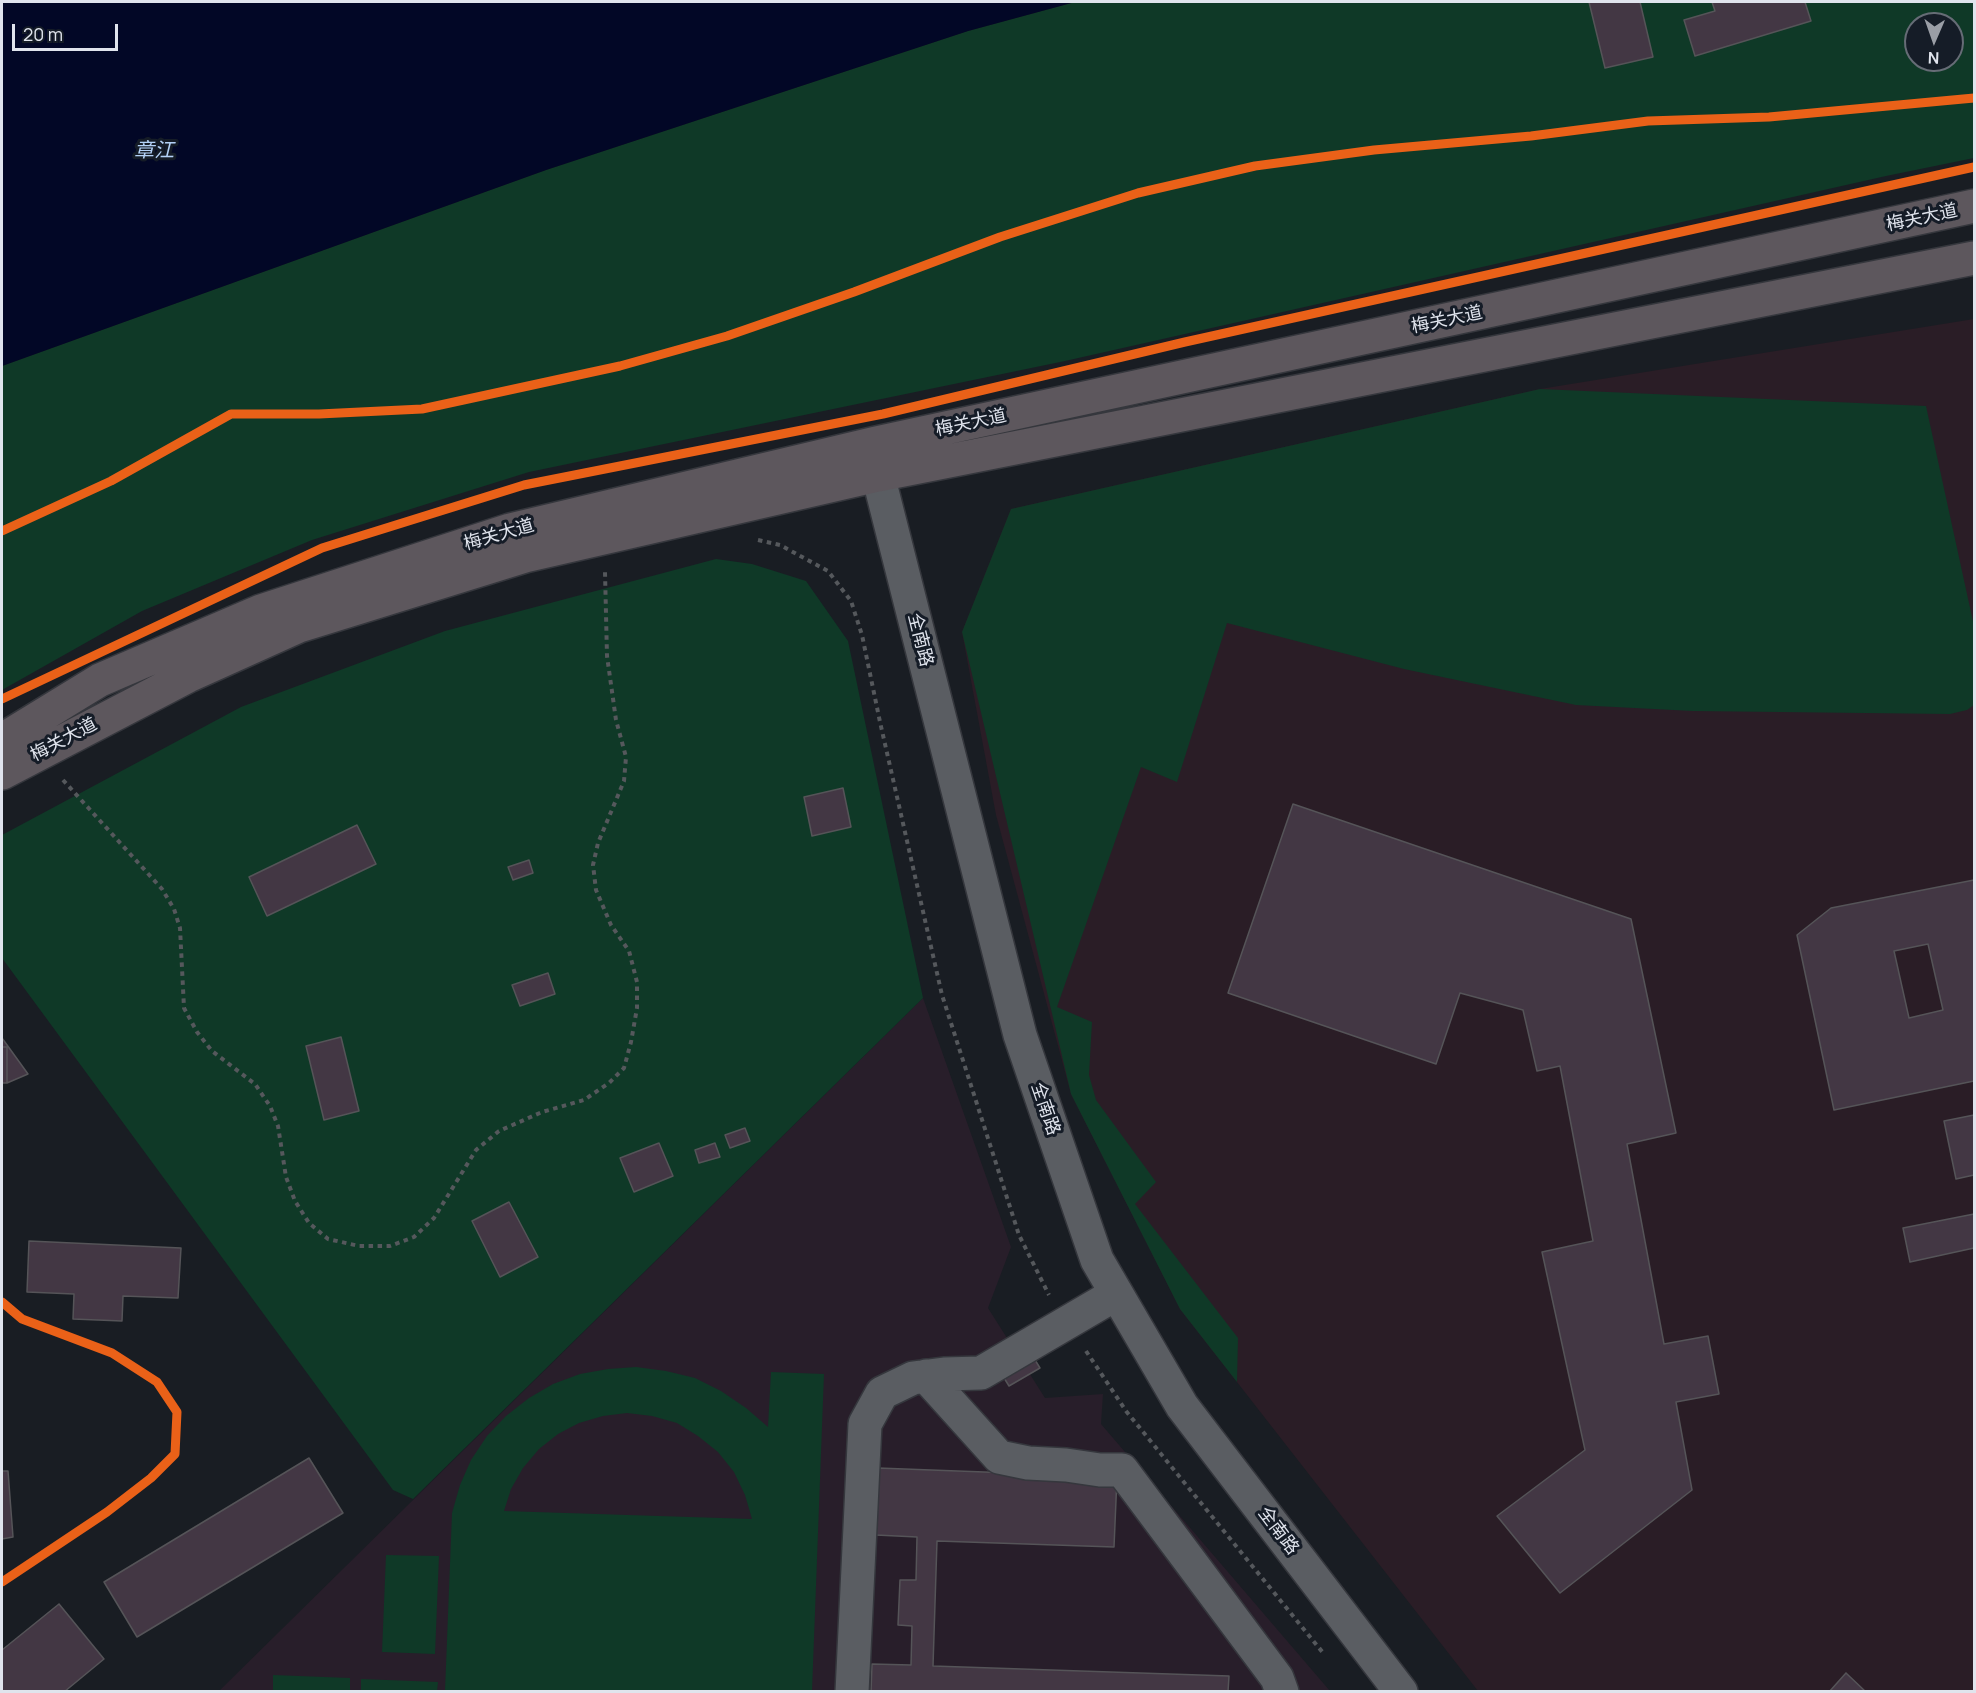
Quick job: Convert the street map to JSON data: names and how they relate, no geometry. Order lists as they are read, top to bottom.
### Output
{
  "streets": {
    "main road": ["梅关大道"],
    "street": ["全南路"]
  },
  "crossings": [
    ["梅关大道", "全南路"]
  ],
  "water": ["章江"],
  "scale_bar": "20 m",
  "north": "bottom"
}
